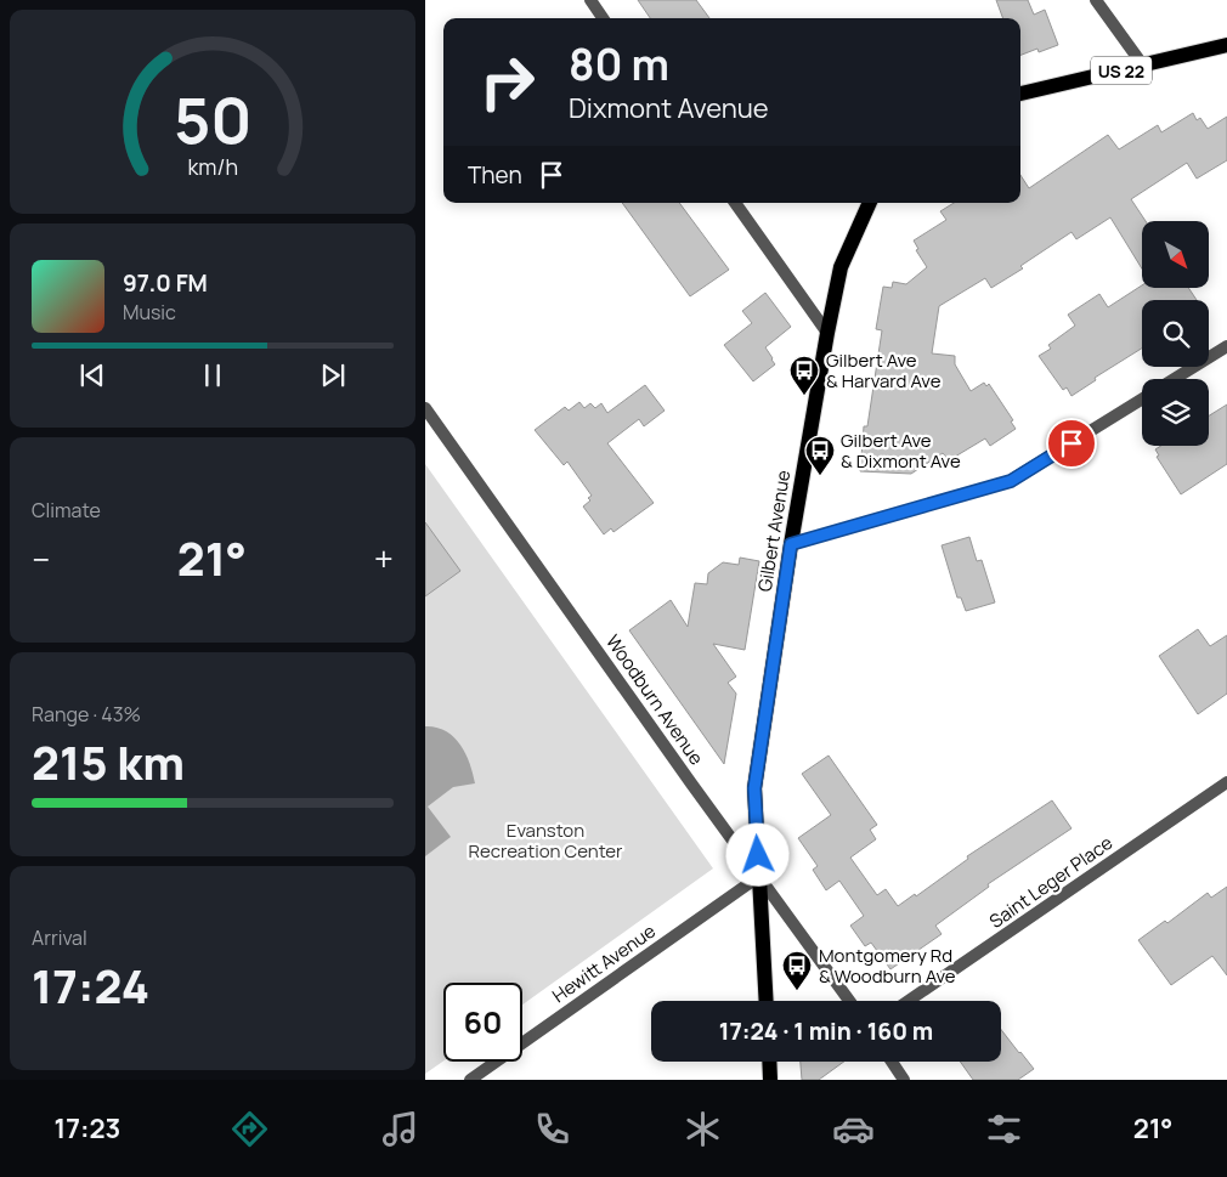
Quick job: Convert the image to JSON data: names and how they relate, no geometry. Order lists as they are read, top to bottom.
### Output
{
  "streets": {
    "main road": ["US 22", "Gilbert Avenue"],
    "street": ["Woodburn Avenue", "Saint Leger Place", "Hewitt Avenue"]
  },
  "crossings": [
    ["Gilbert Avenue", "Woodburn Avenue"],
    ["Gilbert Avenue", "Hewitt Avenue"],
    ["Woodburn Avenue", "Hewitt Avenue"]
  ],
  "parks": ["Evanston Recreation Center"],
  "places": {
    "bus stop": ["Gilbert Ave & Harvard Ave", "Gilbert Ave & Dixmont Ave", "Montgomery Rd & Woodburn Ave"]
  },
  "north": "bottom right",
  "page": {
    "turn": ["80 m", "Dixmont Avenue"],
    "then": "Then",
    "song": ["97.0 FM", "Music"],
    "tile": [
      "Climate",
      ["Range · 43%", "215 km"],
      ["Arrival", "17:24"]
    ],
    "heat": ["−", "21°", "+"],
    "limit": "60",
    "trip": "17:24 · 1 min · 160 m",
    "tabs": ["17:23", "21°"],
    "gauge": ["50", "km/h"]
  }
}
